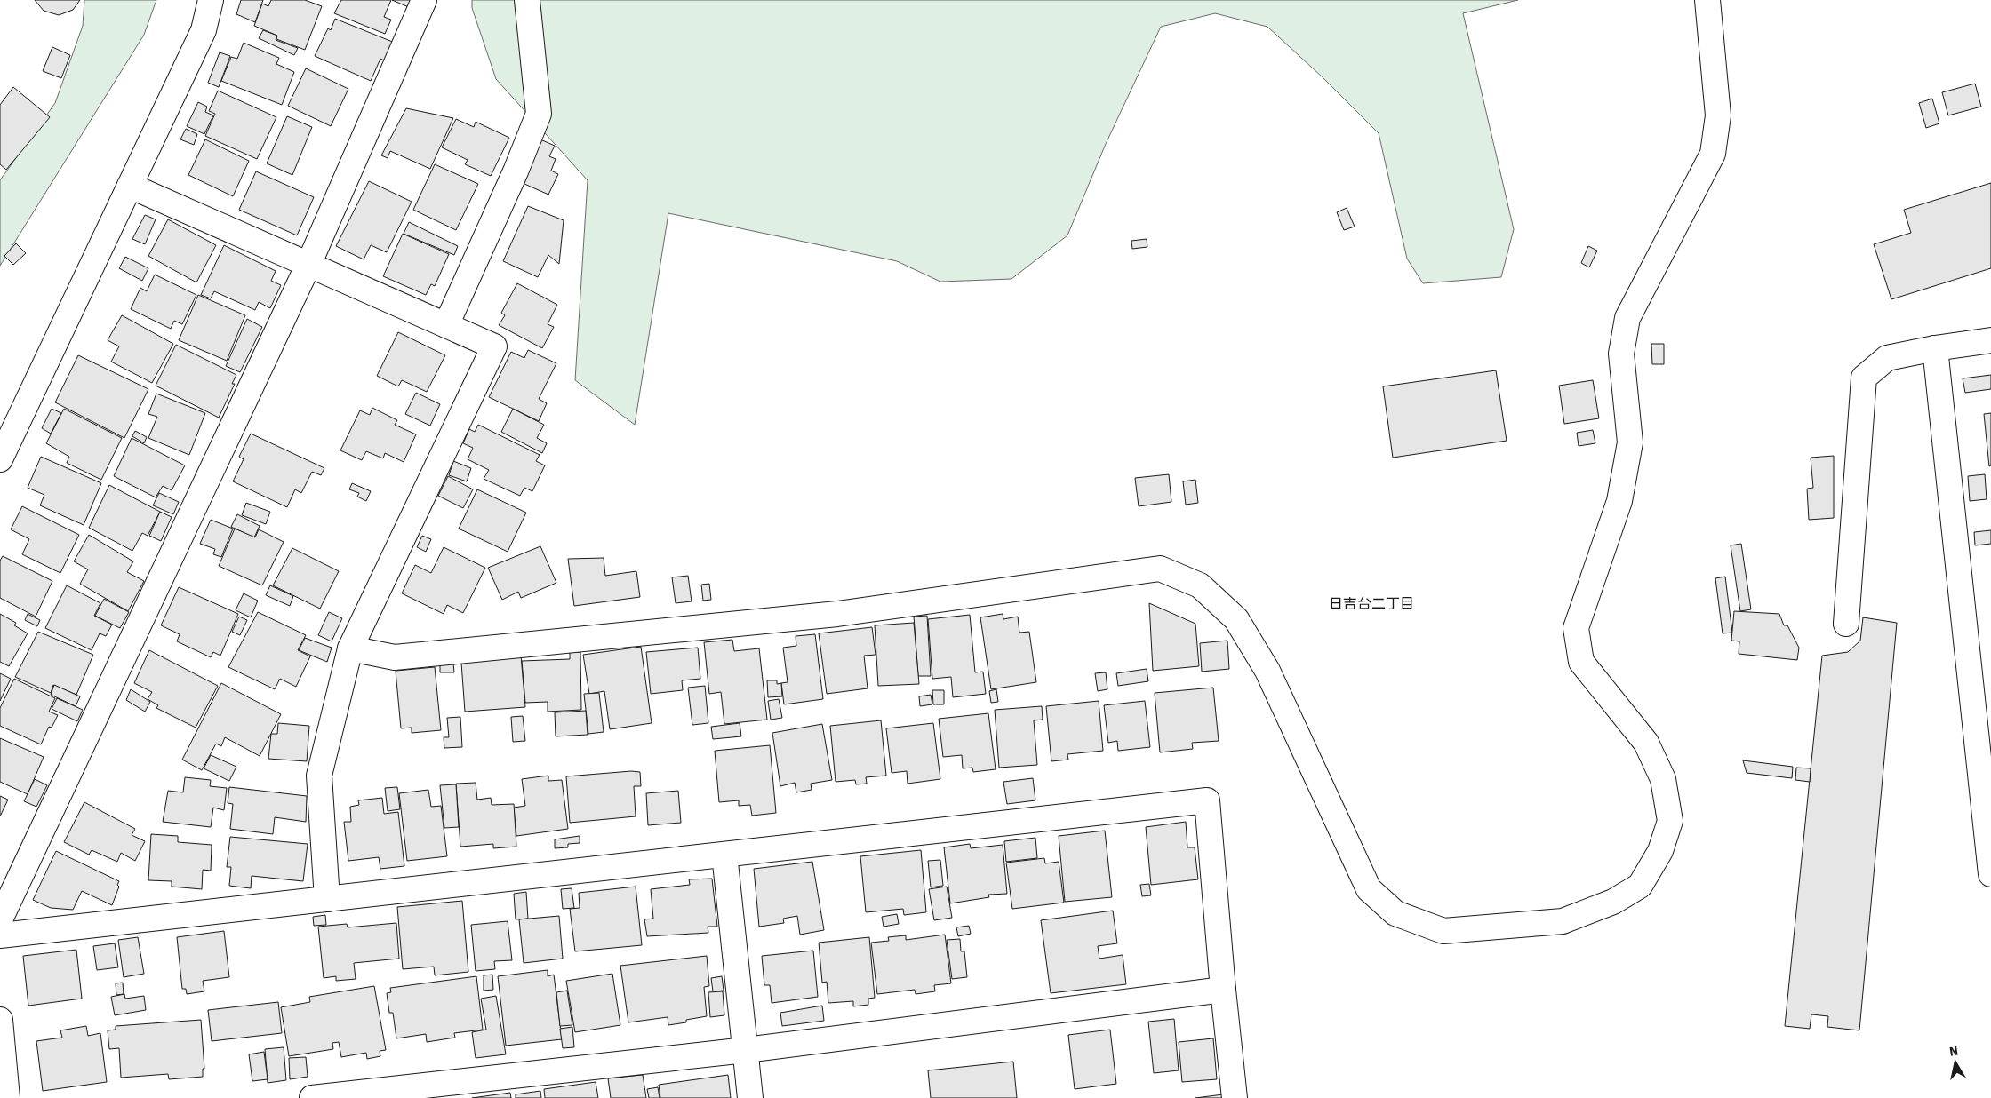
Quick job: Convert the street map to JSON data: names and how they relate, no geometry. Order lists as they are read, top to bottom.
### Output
{
  "districts": ["日吉台二丁目"],
  "north": "top"
}
